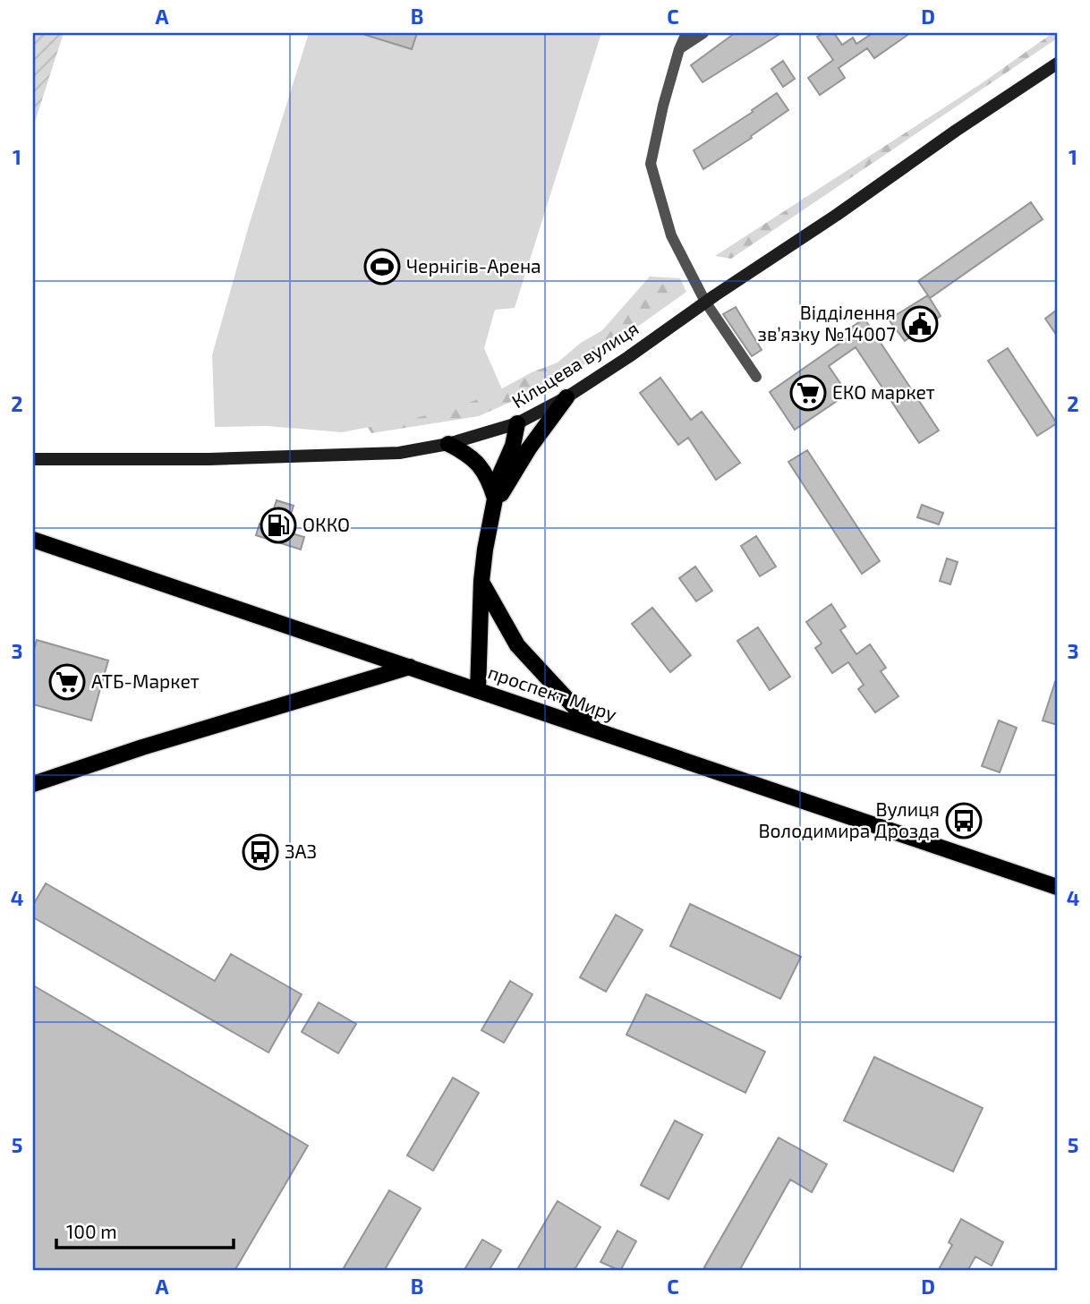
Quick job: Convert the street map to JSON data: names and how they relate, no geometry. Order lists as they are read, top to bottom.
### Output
{
  "streets": {
    "main road": ["Кільцева вулиця", "проспект Миру"]
  },
  "places": {
    "sports": ["Чернігів-Арена"],
    "public building": ["Відділення зв’язку №14007"],
    "supermarket": ["ЕКО маркет", "АТБ-Маркет"],
    "fuel station": ["ОККО"],
    "bus stop": ["Вулиця Володимира Дрозда", "ЗАЗ"]
  },
  "scale_bar": "100 m",
  "grid": {
    "columns": [
      "A",
      "B",
      "C",
      "D"
    ],
    "rows": [
      "1",
      "2",
      "3",
      "4",
      "5"
    ]
  }
}
